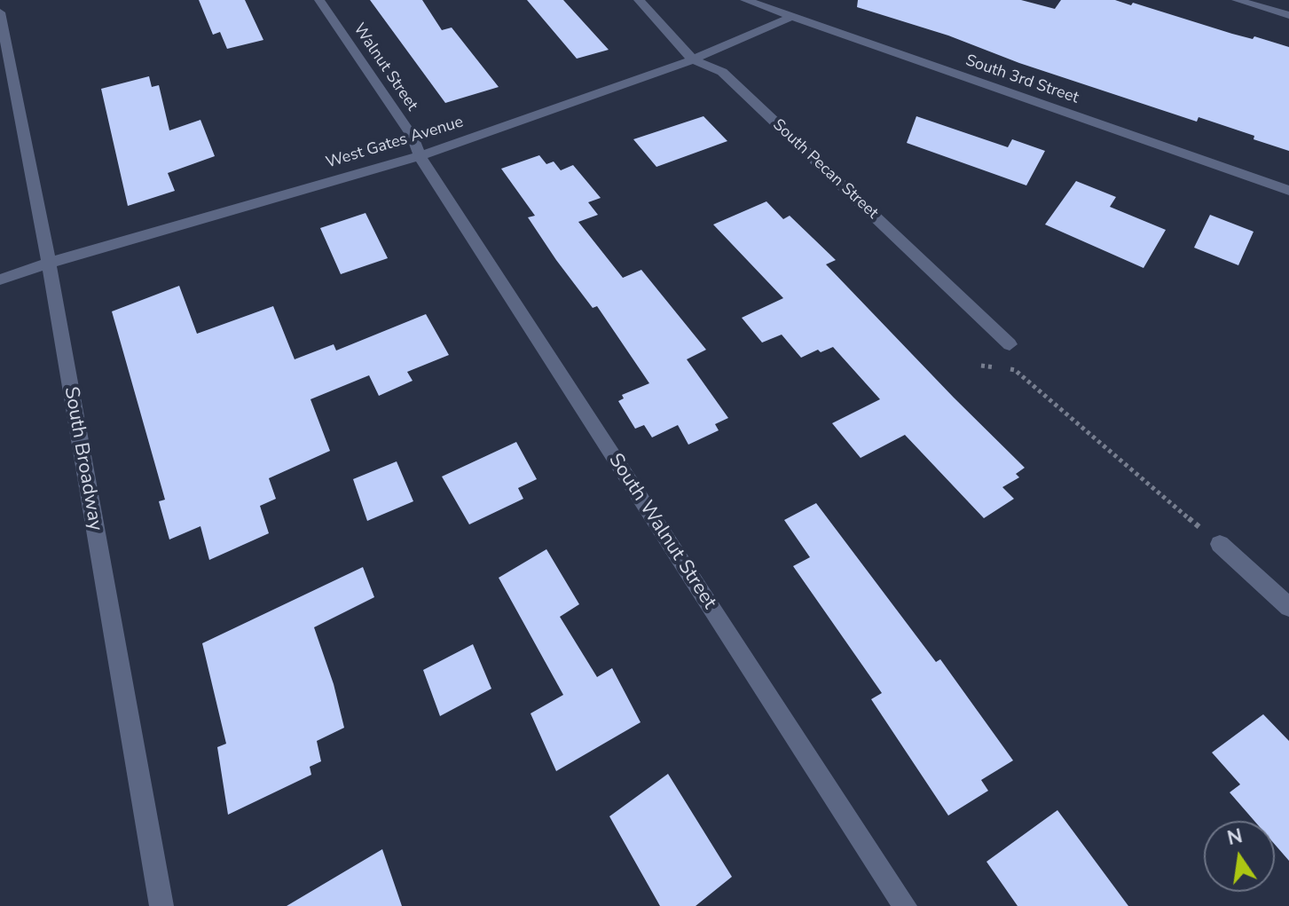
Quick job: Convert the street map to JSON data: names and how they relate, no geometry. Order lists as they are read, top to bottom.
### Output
{
  "streets": {
    "street": [
      "Walnut Street",
      "South 3rd Street",
      "West Gates Avenue",
      "South Pecan Street",
      "South Broadway",
      "South Walnut Street"
    ]
  },
  "crossings": [
    ["Walnut Street", "West Gates Avenue"],
    ["Walnut Street", "South Walnut Street"],
    ["South 3rd Street", "West Gates Avenue"],
    ["West Gates Avenue", "South Pecan Street"],
    ["West Gates Avenue", "South Broadway"],
    ["West Gates Avenue", "South Walnut Street"]
  ],
  "north": "top"
}
